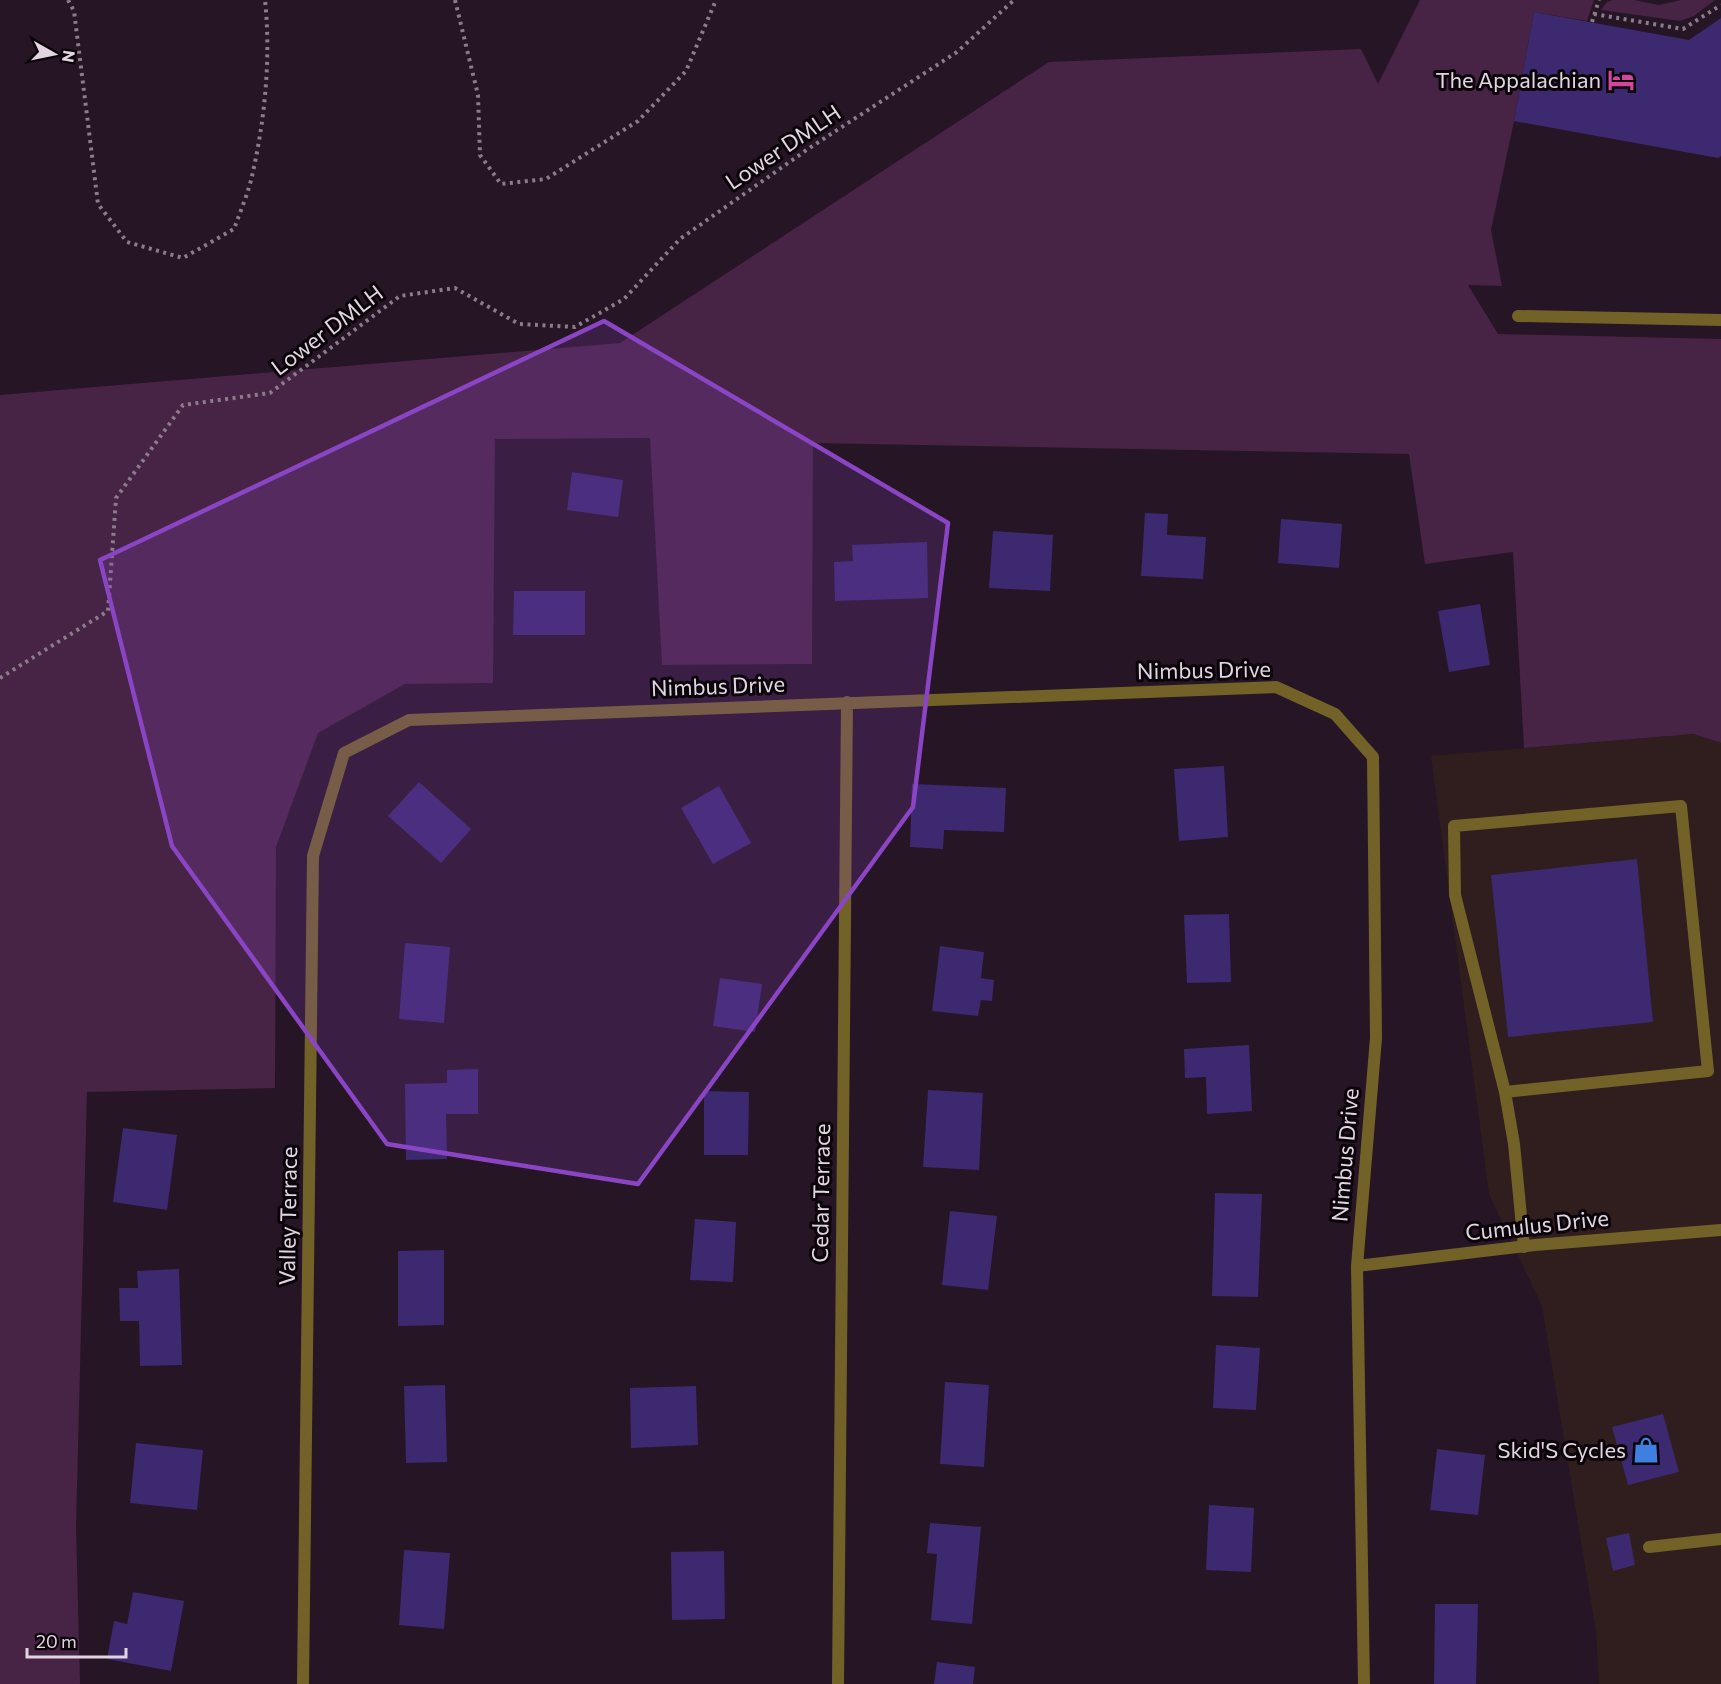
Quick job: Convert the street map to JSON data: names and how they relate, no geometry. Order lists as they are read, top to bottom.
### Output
{
  "streets": {
    "street": [
      "Nimbus Drive",
      "Cedar Terrace",
      "Valley Terrace",
      "Cumulus Drive"
    ],
    "path": ["Lower DMLH"]
  },
  "crossings": [
    ["Nimbus Drive", "Cedar Terrace"],
    ["Nimbus Drive", "Valley Terrace"],
    ["Nimbus Drive", "Cumulus Drive"]
  ],
  "places": {
    "hotel": ["The Appalachian"],
    "shop": ["Skid'S Cycles"]
  },
  "scale_bar": "20 m",
  "north": "right"
}
